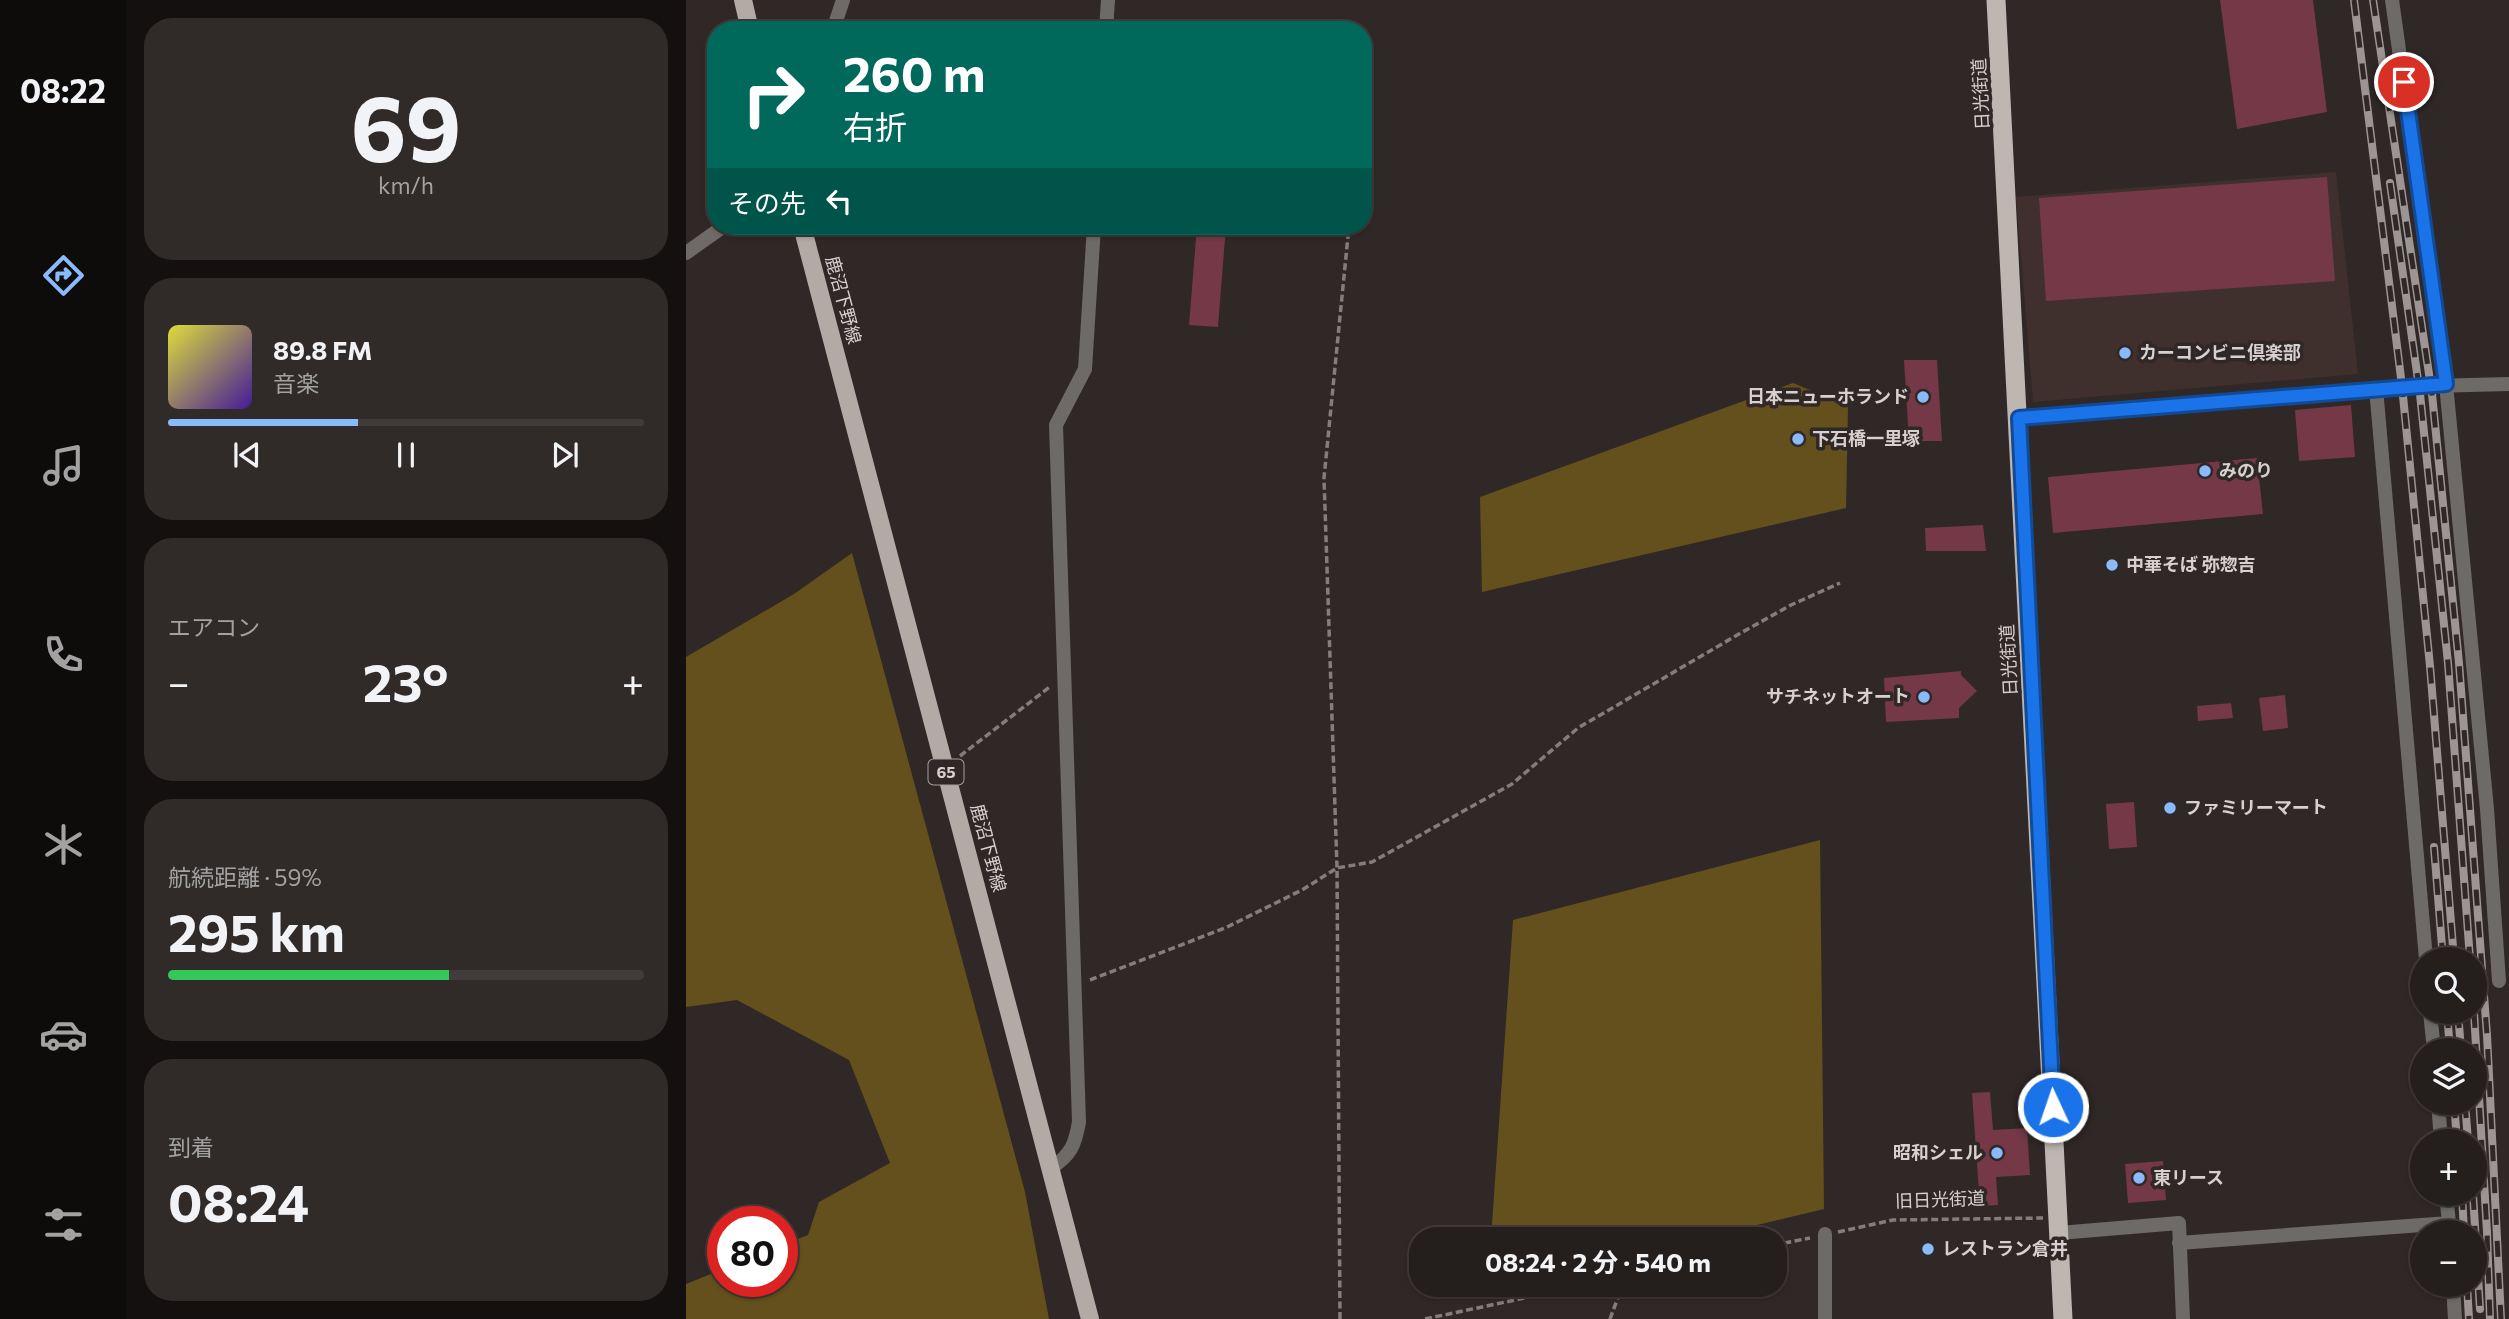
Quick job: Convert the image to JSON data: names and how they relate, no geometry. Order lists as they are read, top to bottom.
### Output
{
  "streets": {
    "highway": ["日光街道"],
    "main road": ["鹿沼下野線", "65"],
    "path": ["旧日光街道"]
  },
  "crossings": [
    ["日光街道", "旧日光街道"]
  ],
  "places": [
    "カーコンビニ倶楽部",
    "日本ニューホランド",
    "下石橋一里塚",
    "みのり",
    "中華そば 弥惣吉",
    "サチネットオート",
    "ファミリーマート",
    "昭和シェル",
    "東リース",
    "レストラン倉井"
  ],
  "page": {
    "tabs": "08:22",
    "tile": [
      ["69", "km/h"],
      "エアコン",
      ["航続距離 · 59%", "295 km"],
      ["到着", "08:24"]
    ],
    "turn": ["260 m", "右折"],
    "then": "その先",
    "song": ["89.8 FM", "音楽"],
    "heat": ["−", "23°", "+"],
    "map_buttons": ["+", "−"],
    "limit": "80",
    "trip": "08:24 · 2 分 · 540 m"
  }
}
